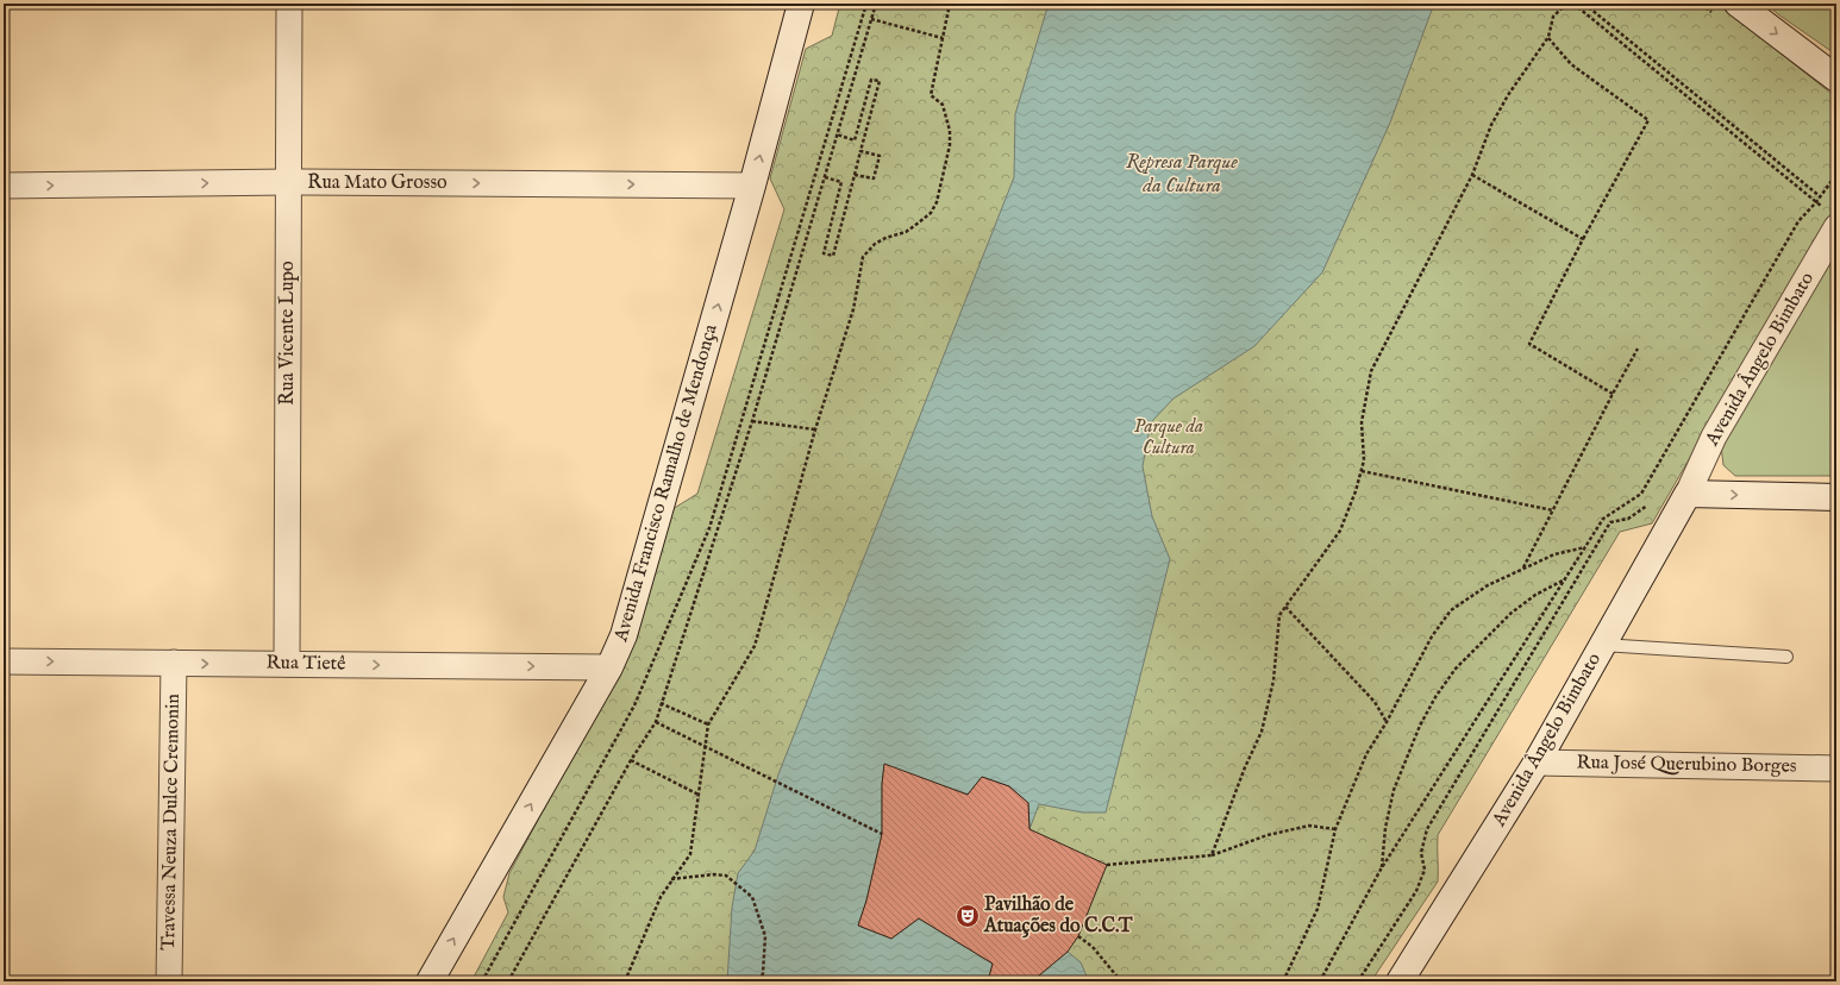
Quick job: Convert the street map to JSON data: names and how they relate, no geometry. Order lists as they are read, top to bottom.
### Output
{
  "streets": {
    "street": [
      "Rua Mato Grosso",
      "Rua Vicente Lupo",
      "Avenida Ângelo Bimbato",
      "Avenida Francisco Ramalho de Mendonça",
      "Rua Tietê",
      "Rua José Querubino Borges",
      "Travessa Neuza Dulce Cremonin"
    ]
  },
  "crossings": [
    ["Rua Mato Grosso", "Rua Vicente Lupo"],
    ["Rua Mato Grosso", "Avenida Francisco Ramalho de Mendonça"],
    ["Rua Vicente Lupo", "Rua Tietê"],
    ["Avenida Ângelo Bimbato", "Rua José Querubino Borges"],
    ["Avenida Francisco Ramalho de Mendonça", "Rua Tietê"],
    ["Rua Tietê", "Travessa Neuza Dulce Cremonin"]
  ],
  "one_way": ["Rua Mato Grosso", "Avenida Francisco Ramalho de Mendonça", "Rua Tietê"],
  "water": ["Represa Parque da Cultura"],
  "parks": ["Parque da Cultura"],
  "places": {
    "theatre": ["Pavilhão de Atuações do C.C.T"]
  }
}
